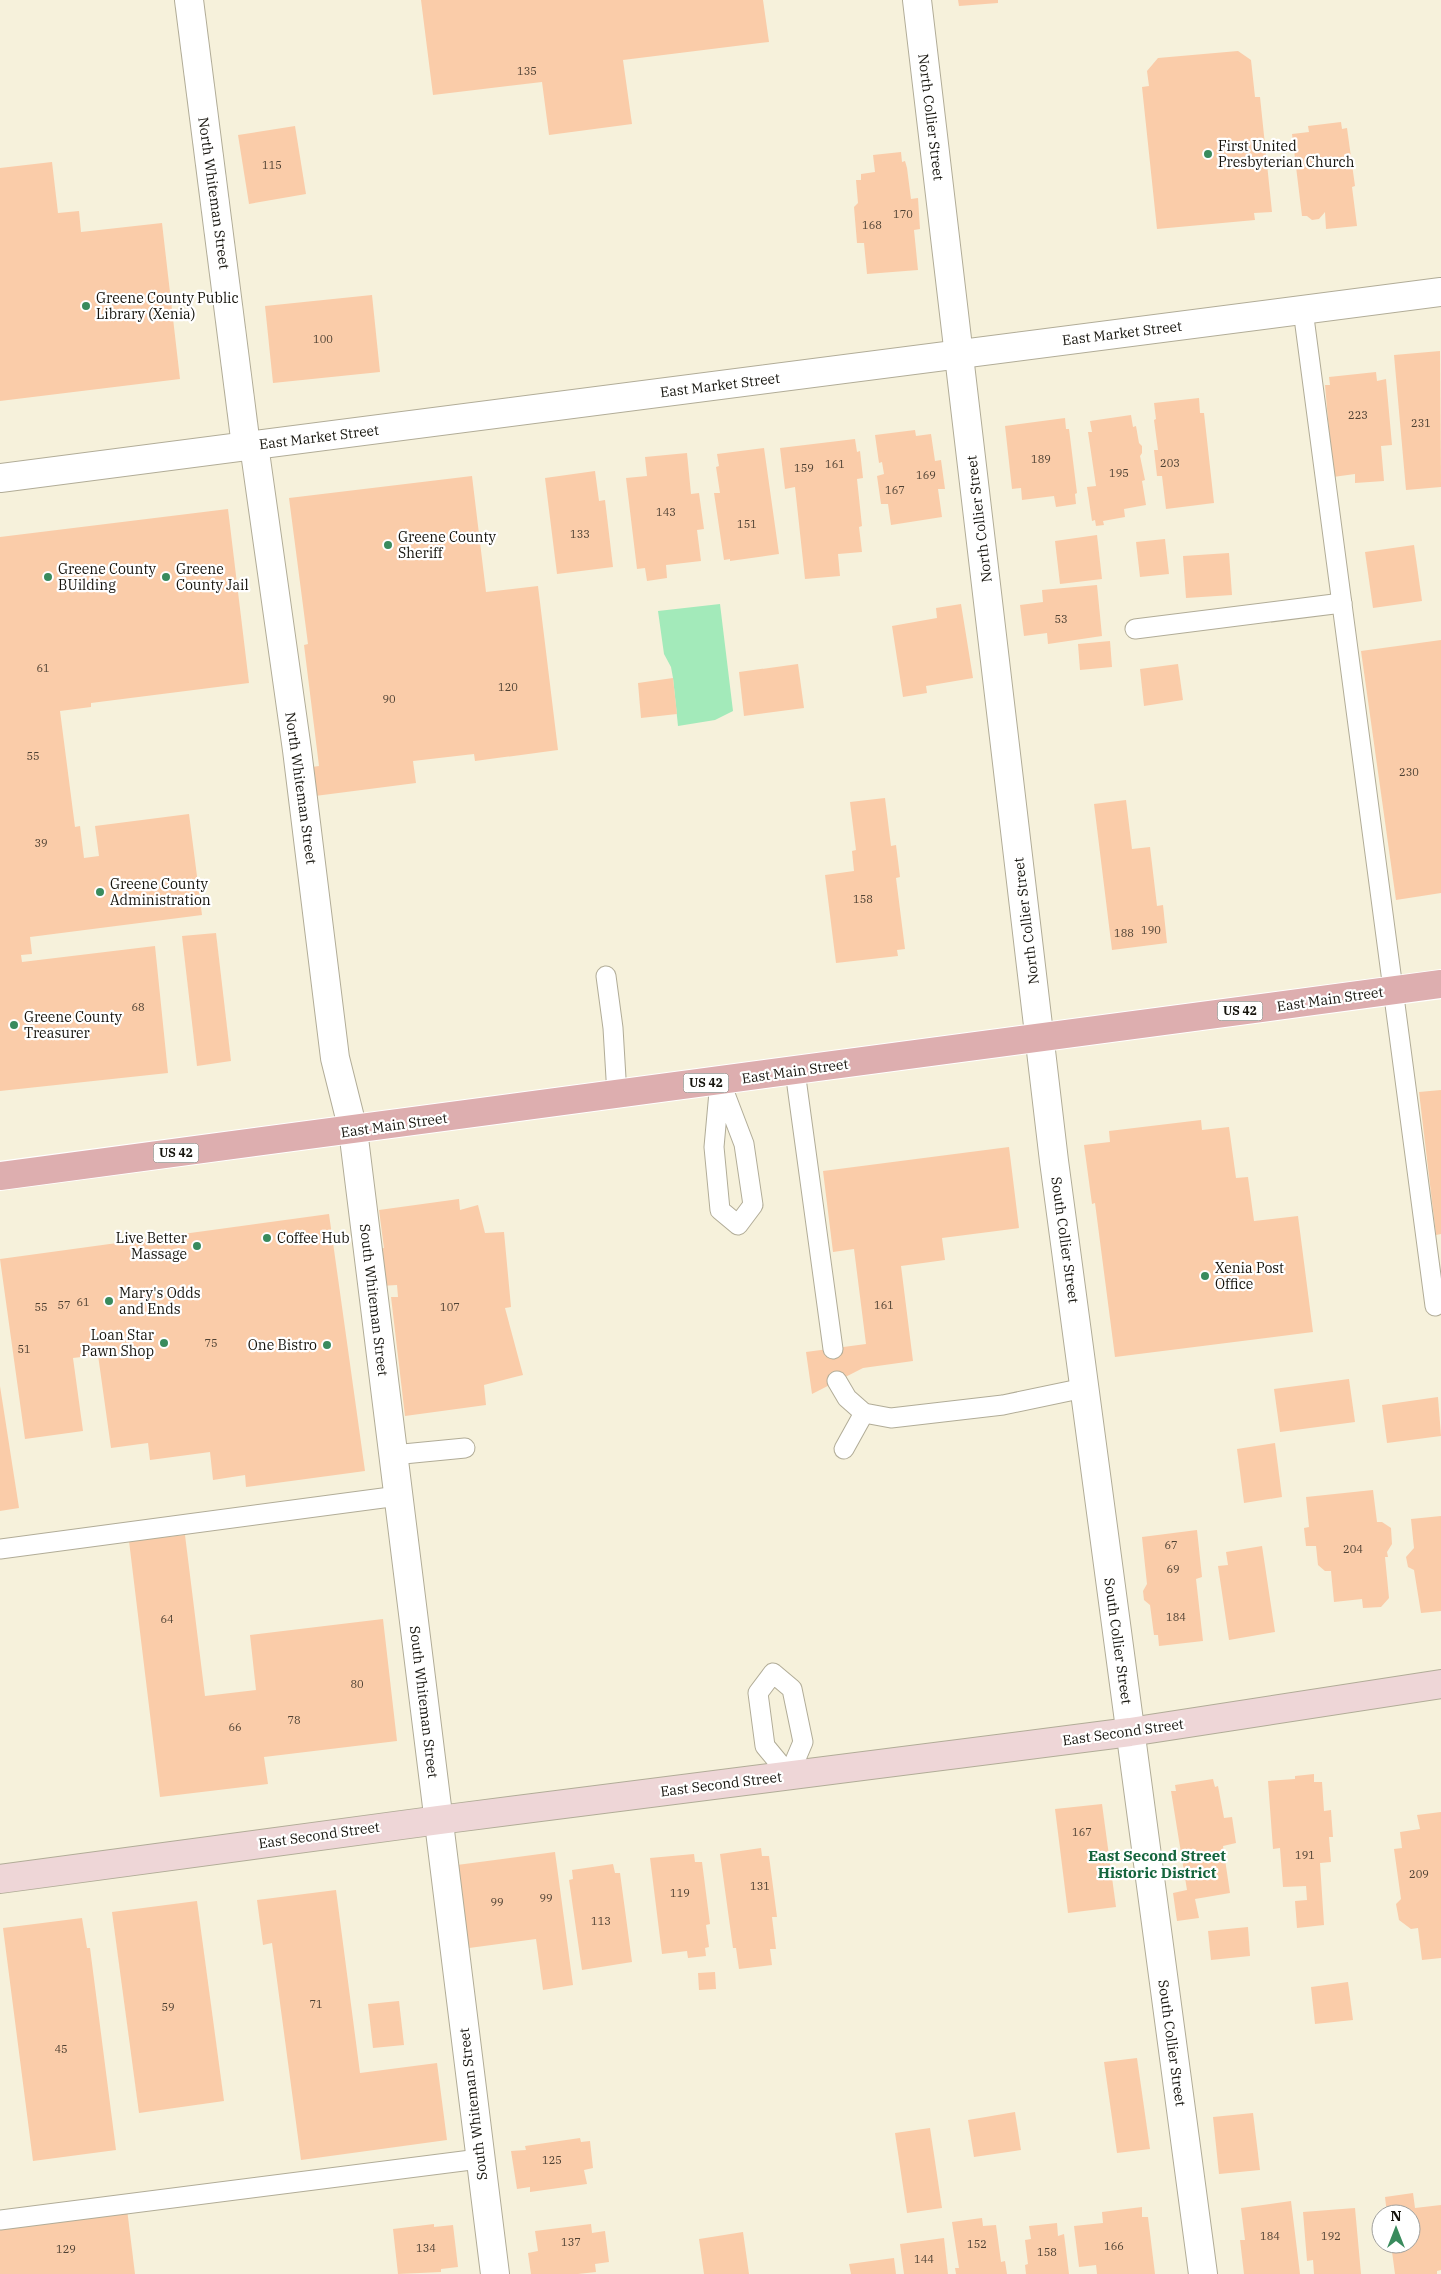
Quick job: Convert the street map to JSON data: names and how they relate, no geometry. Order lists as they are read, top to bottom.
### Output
{
  "streets": {
    "main road": ["East Main Street", "US 42", "East Second Street"],
    "street": [
      "North Collier Street",
      "North Whiteman Street",
      "East Market Street",
      "South Collier Street",
      "South Whiteman Street"
    ]
  },
  "crossings": [
    ["North Collier Street", "East Market Street"],
    ["North Collier Street", "East Main Street"],
    ["North Collier Street", "South Collier Street"],
    ["North Whiteman Street", "East Market Street"],
    ["North Whiteman Street", "East Main Street"],
    ["North Whiteman Street", "South Whiteman Street"],
    ["East Main Street", "South Collier Street"],
    ["East Main Street", "South Whiteman Street"],
    ["South Collier Street", "East Second Street"],
    ["South Whiteman Street", "East Second Street"]
  ],
  "districts": ["East Second Street Historic District"],
  "places": [
    "First United Presbyterian Church",
    "Greene County Public Library (Xenia)",
    "Greene County Sheriff",
    "Greene County BUilding",
    "Greene County Jail",
    "Greene County Administration",
    "Greene County Treasurer",
    "Coffee Hub",
    "Live Better Massage",
    "Xenia Post Office",
    "Mary's Odds and Ends",
    "Loan Star Pawn Shop",
    "One Bistro"
  ],
  "house_numbers": [
    "135",
    "115",
    "170",
    "168",
    "100",
    "223",
    "231",
    "189",
    "203",
    "161",
    "159",
    "195",
    "169",
    "167",
    "143",
    "151",
    "133",
    "53",
    "61",
    "120",
    "90",
    "55",
    "230",
    "39",
    "158",
    "190",
    "188",
    "68",
    "61",
    "57",
    "161",
    "55",
    "107",
    "75",
    "51",
    "67",
    "204",
    "69",
    "184",
    "64",
    "80",
    "78",
    "66",
    "167",
    "191",
    "209",
    "131",
    "119",
    "99",
    "99",
    "113",
    "71",
    "59",
    "45",
    "125",
    "184",
    "192",
    "137",
    "152",
    "166",
    "134",
    "129",
    "158",
    "144"
  ],
  "north": "top"
}
